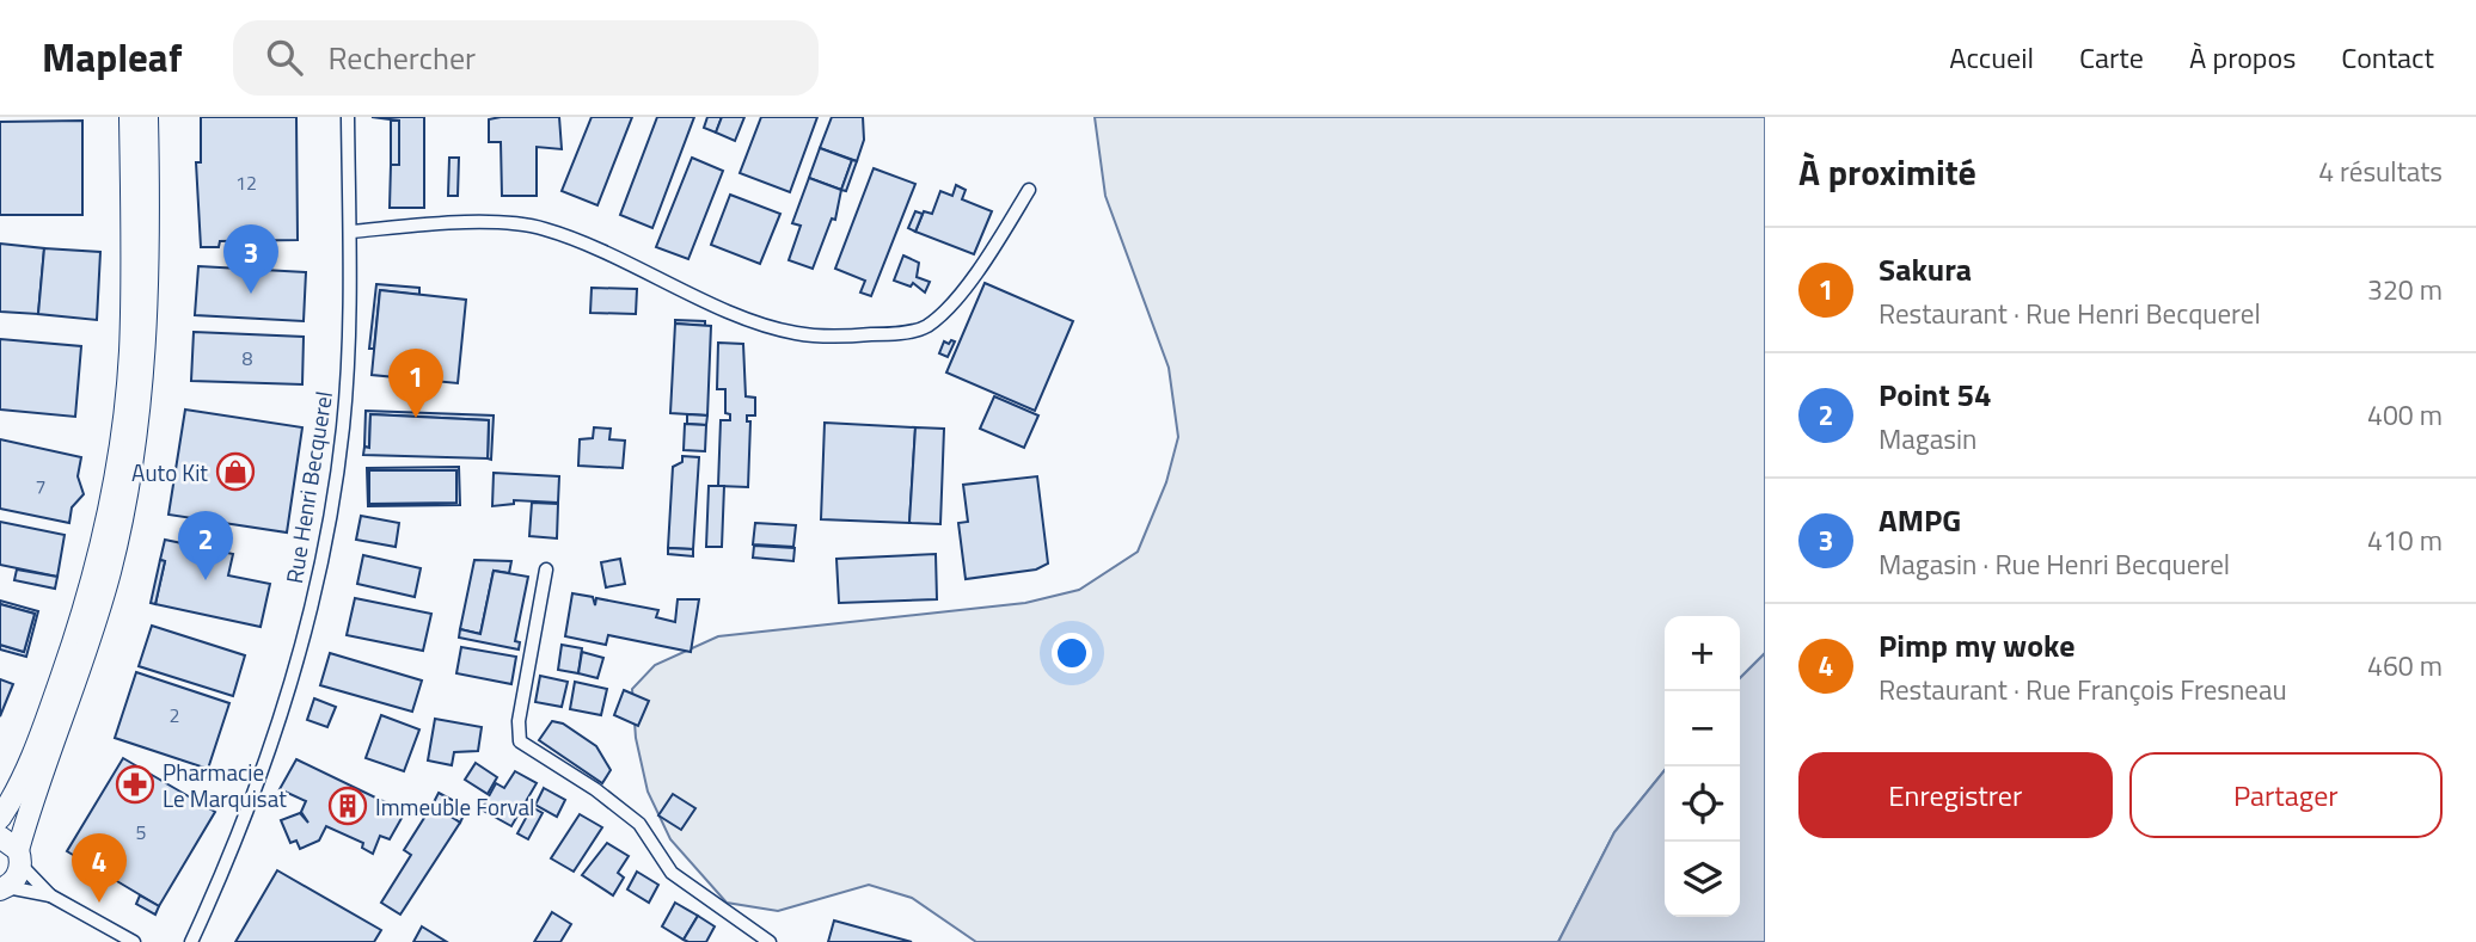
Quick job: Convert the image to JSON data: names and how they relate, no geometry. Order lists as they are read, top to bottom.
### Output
{
  "streets": {
    "street": ["Rue Henri Becquerel"]
  },
  "places": {
    "shop": ["Auto Kit"],
    "pharmacy": ["Pharmacie Le Marquisat"],
    "building": ["Immeuble Forval"]
  },
  "house_numbers": [
    "12",
    "8",
    "7",
    "2",
    "5"
  ],
  "page": {
    "header": "Mapleaf",
    "search": "Rechercher",
    "nav": [
      "Accueil",
      "Carte",
      "À propos",
      "Contact"
    ],
    "heading": ["À proximité", "4 résultats"],
    "pins": [
      "3",
      "1",
      "2",
      "4"
    ],
    "list": [
      {
        "mark": "1",
        "name": "Sakura",
        "note": "Restaurant · Rue Henri Becquerel",
        "value": "320 m"
      },
      {
        "mark": "2",
        "name": "Point 54",
        "note": "Magasin",
        "value": "400 m"
      },
      {
        "mark": "3",
        "name": "AMPG",
        "note": "Magasin · Rue Henri Becquerel",
        "value": "410 m"
      },
      {
        "mark": "4",
        "name": "Pimp my woke",
        "note": "Restaurant · Rue François Fresneau",
        "value": "460 m"
      }
    ],
    "map_buttons": ["+", "−"],
    "buttons": ["Enregistrer", "Partager"]
  }
}
